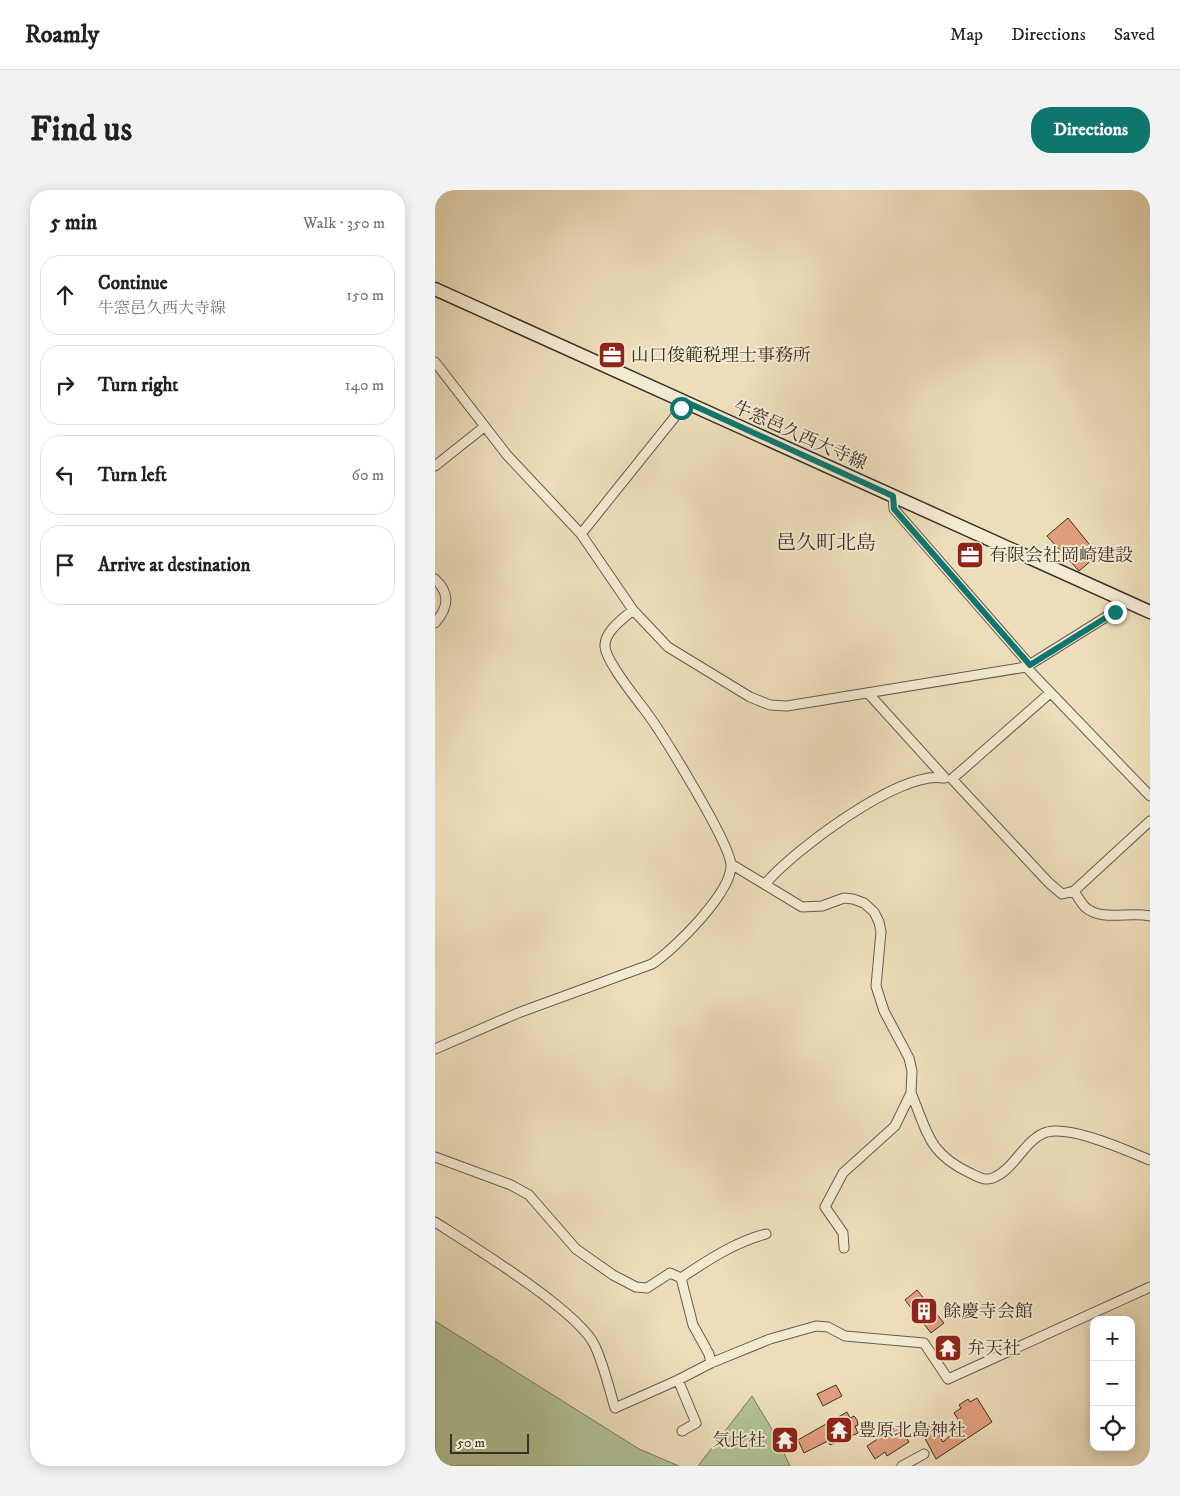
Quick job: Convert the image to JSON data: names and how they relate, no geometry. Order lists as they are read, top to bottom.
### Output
{
  "streets": {
    "main road": ["牛窓邑久西大寺線"]
  },
  "districts": ["邑久町北島"],
  "places": {
    "office": ["山口俊範税理士事務所", "有限会社岡崎建設"],
    "building": ["餘慶寺会館"],
    "temple": ["弁天社", "豊原北島神社", "気比社"]
  },
  "scale_bar": "50 m",
  "page": {
    "header": "Roamly",
    "nav": ["Map", "Directions", "Saved"],
    "buttons": "Directions",
    "title": "Find us",
    "heading": ["5 min", "Walk · 350 m"],
    "list": [
      ["Continue", "牛窓邑久西大寺線", "150 m"],
      ["Turn right", "140 m"],
      ["Turn left", "60 m"],
      "Arrive at destination"
    ],
    "map_buttons": ["+", "−"],
    "scale": "50 m"
  }
}
